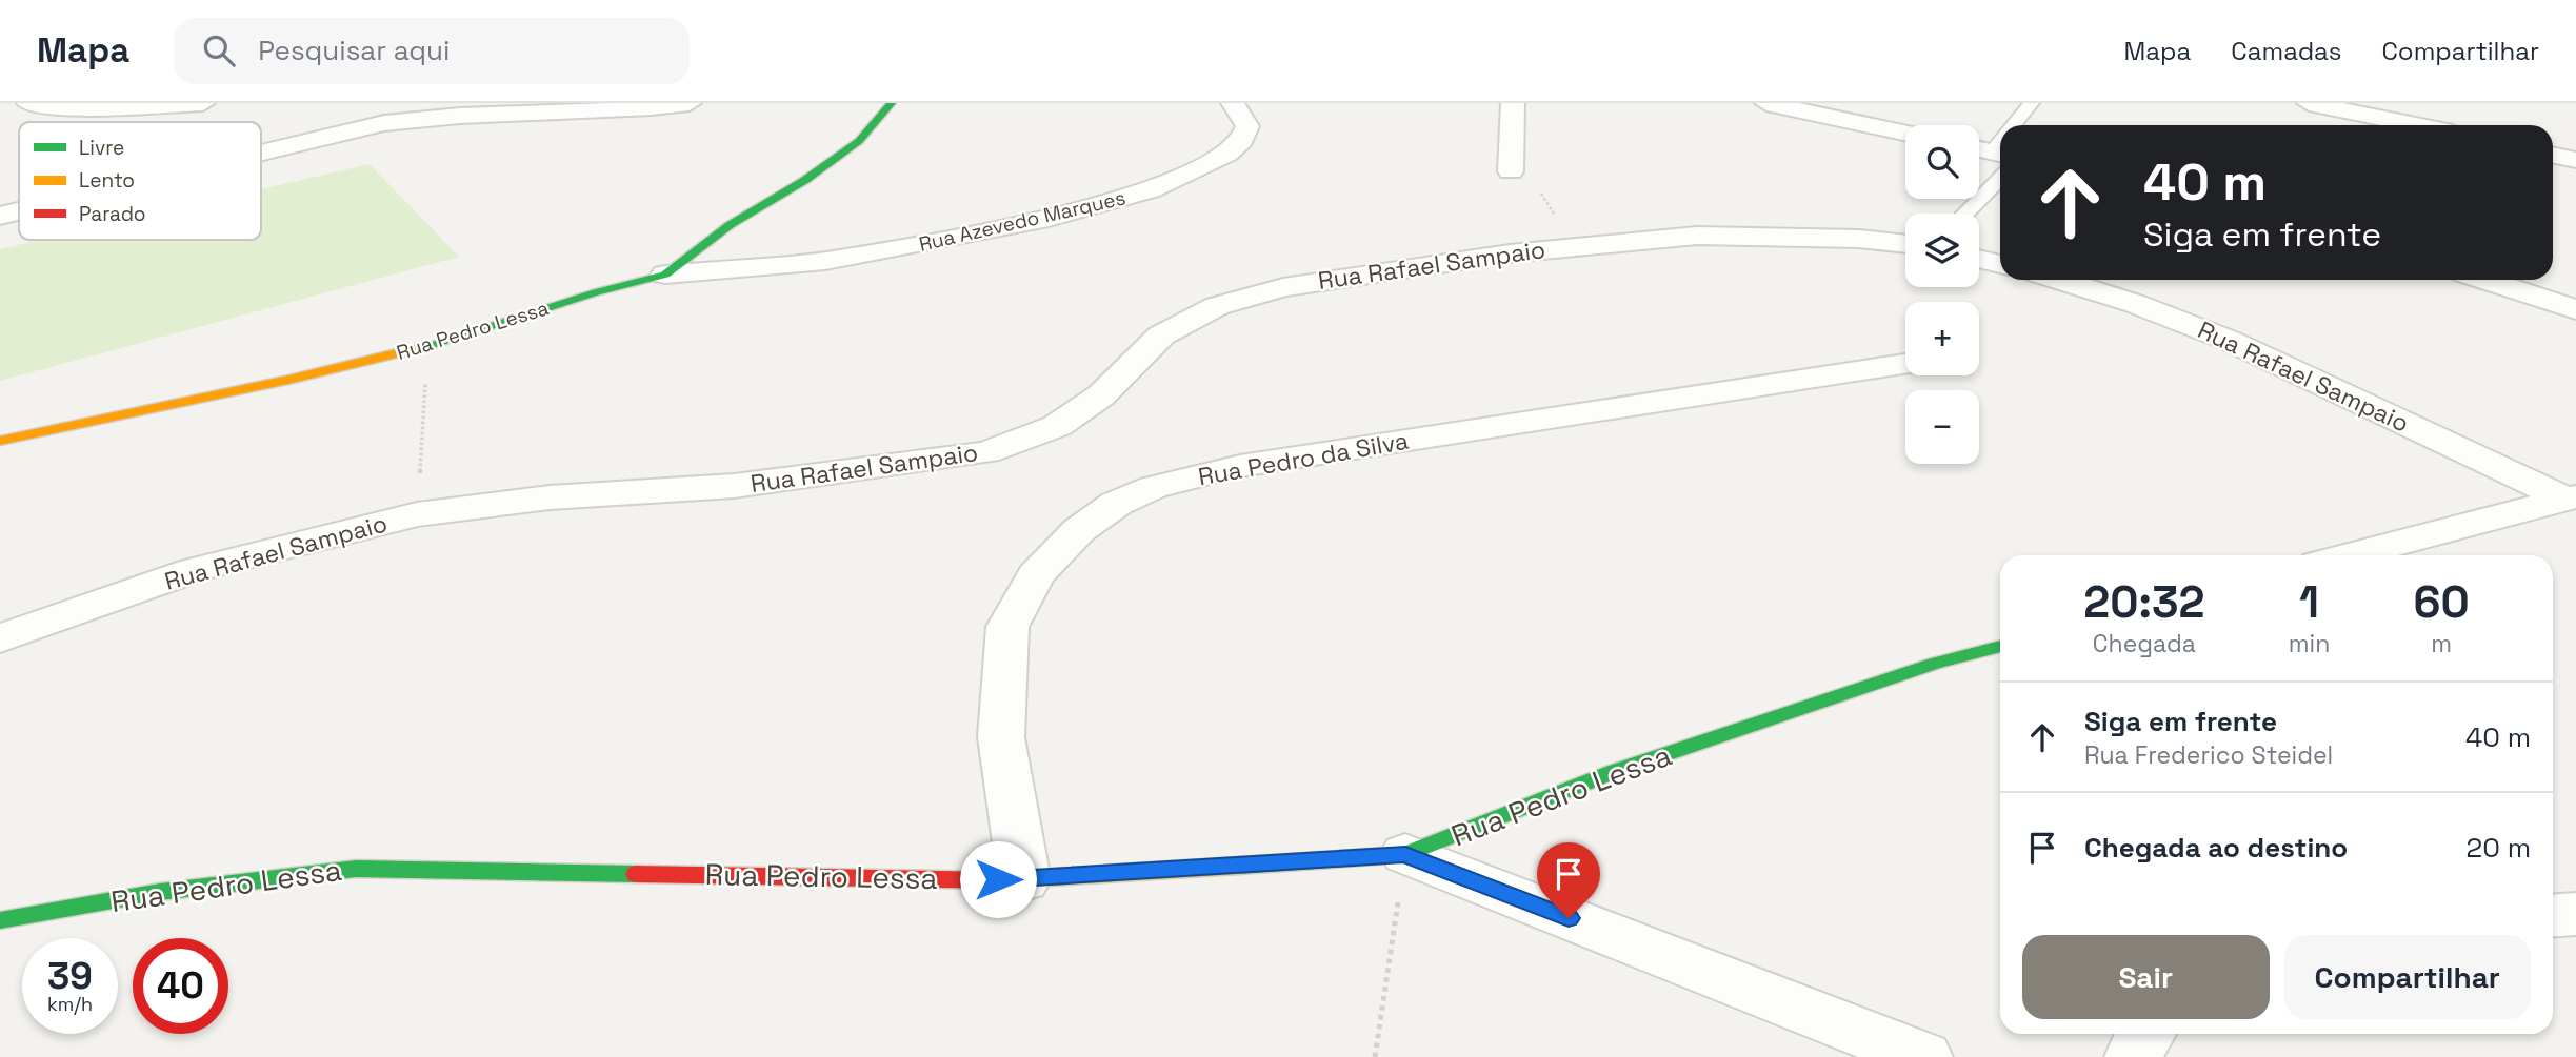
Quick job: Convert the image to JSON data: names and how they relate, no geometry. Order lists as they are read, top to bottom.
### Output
{
  "streets": {
    "street": [
      "Rua Azevedo Marques",
      "Rua Rafael Sampaio",
      "Rua Pedro Lessa",
      "Rua Pedro da Silva"
    ]
  },
  "crossings": [
    ["Rua Azevedo Marques", "Rua Pedro Lessa"],
    ["Rua Pedro Lessa", "Rua Pedro da Silva"]
  ],
  "legend": ["Livre", "Lento", "Parado"],
  "page": {
    "header": "Mapa",
    "search": "Pesquisar aqui",
    "nav": ["Mapa", "Camadas", "Compartilhar"],
    "map_buttons": ["+", "−"],
    "turn": ["40 m", "Siga em frente"],
    "eta": [
      "20:32",
      "Chegada",
      "1",
      "min",
      "60",
      "m"
    ],
    "list": [
      {
        "name": "Siga em frente",
        "note": "Rua Frederico Steidel",
        "value": "40 m"
      },
      {
        "name": "Chegada ao destino",
        "value": "20 m"
      }
    ],
    "buttons": ["Sair", "Compartilhar"],
    "speed": "39 km/h",
    "limit": "40"
  }
}
